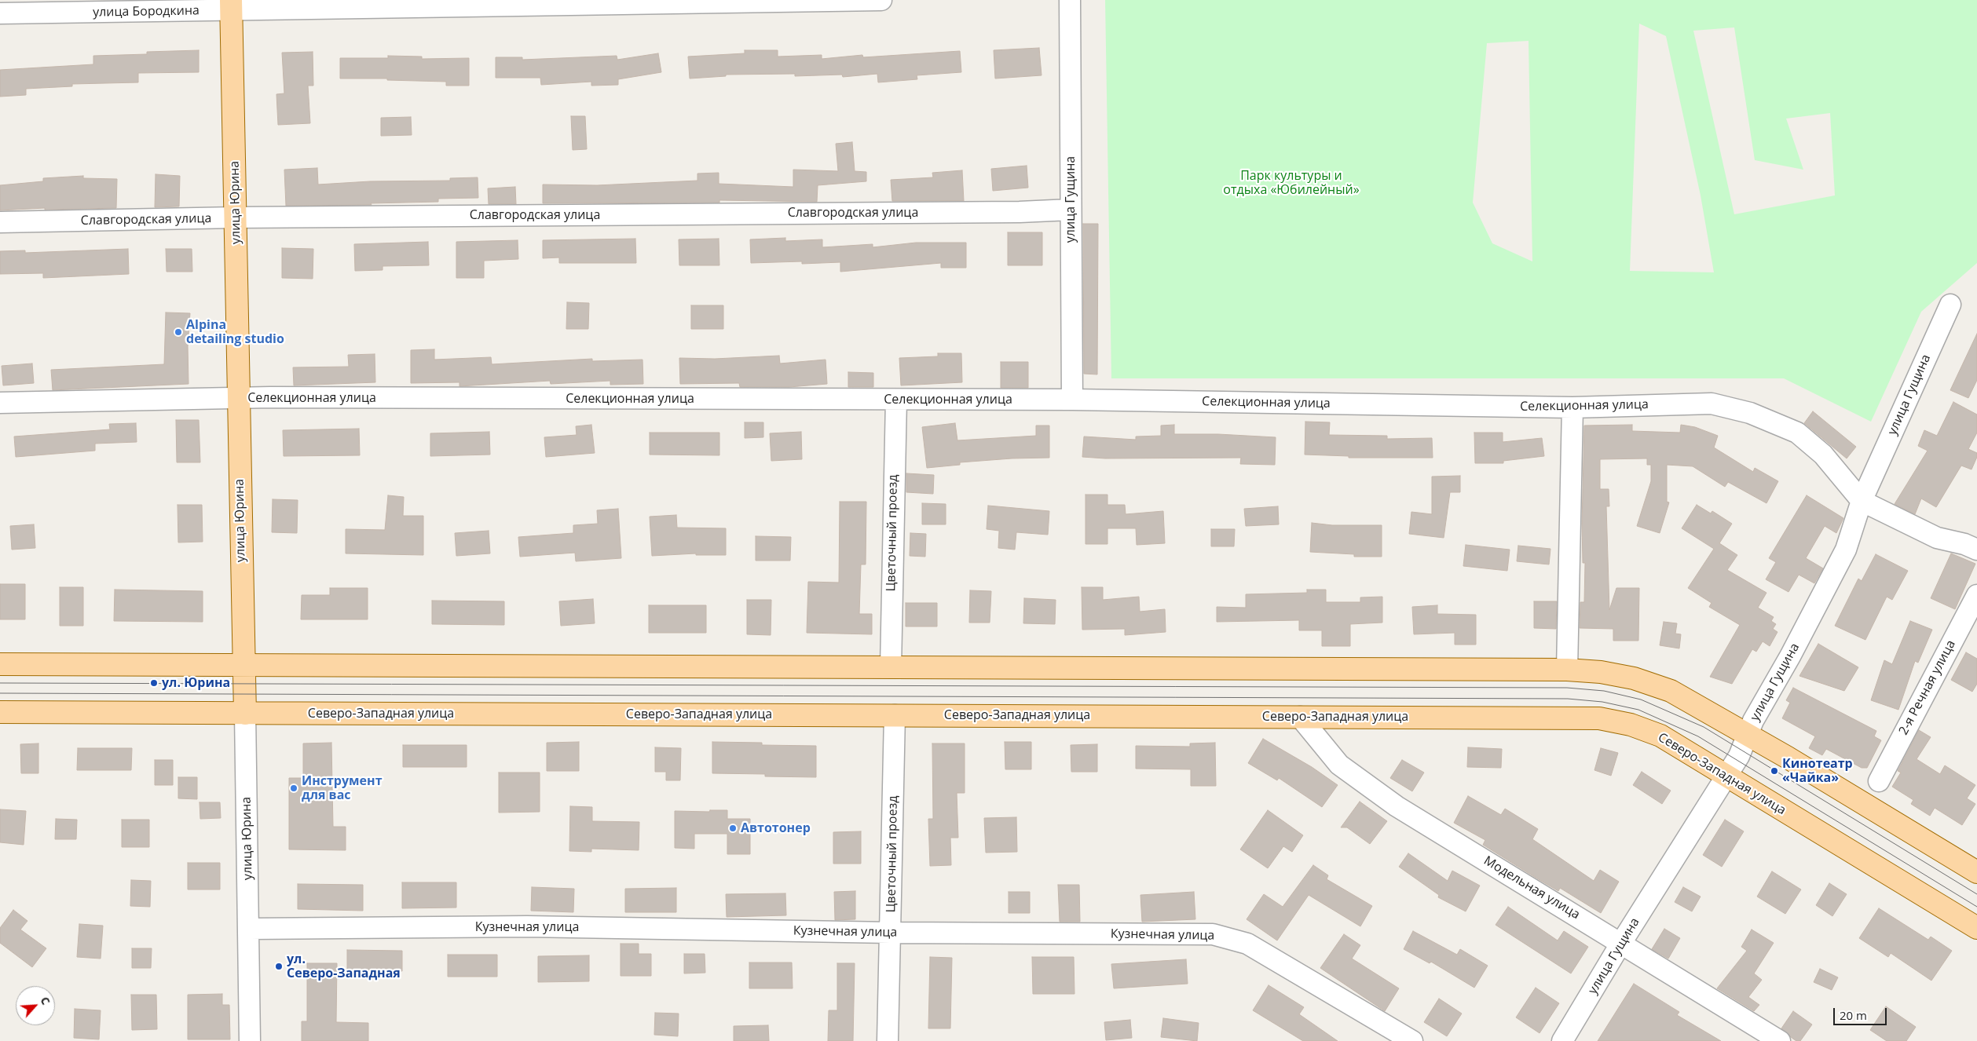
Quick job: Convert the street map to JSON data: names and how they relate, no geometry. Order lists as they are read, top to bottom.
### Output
{
  "streets": {
    "main road": ["улица Юрина", "Северо-Западная улица"],
    "street": [
      "улица Бородкина",
      "улица Гущина",
      "Славгородская улица",
      "Селекционная улица",
      "Цветочный проезд",
      "2-я Речная улица",
      "Модельная улица",
      "Кузнечная улица"
    ]
  },
  "crossings": [
    ["улица Бородкина", "улица Юрина"],
    ["улица Гущина", "Славгородская улица"],
    ["улица Гущина", "Селекционная улица"],
    ["улица Гущина", "Северо-Западная улица"],
    ["улица Гущина", "Модельная улица"],
    ["улица Юрина", "Славгородская улица"],
    ["улица Юрина", "Селекционная улица"],
    ["улица Юрина", "Северо-Западная улица"],
    ["улица Юрина", "Кузнечная улица"],
    ["Селекционная улица", "Цветочный проезд"],
    ["Цветочный проезд", "Северо-Западная улица"],
    ["Цветочный проезд", "Кузнечная улица"],
    ["Северо-Западная улица", "Модельная улица"]
  ],
  "parks": ["Парк культуры и отдыха «Юбилейный»"],
  "places": [
    "Alpina detailing studio",
    "ул. Юрина",
    "Кинотеатр «Чайка»",
    "Инструмент для вас",
    "Автотонер",
    "ул. Северо-Западная"
  ],
  "scale_bar": "20 m",
  "north": "top right"
}
